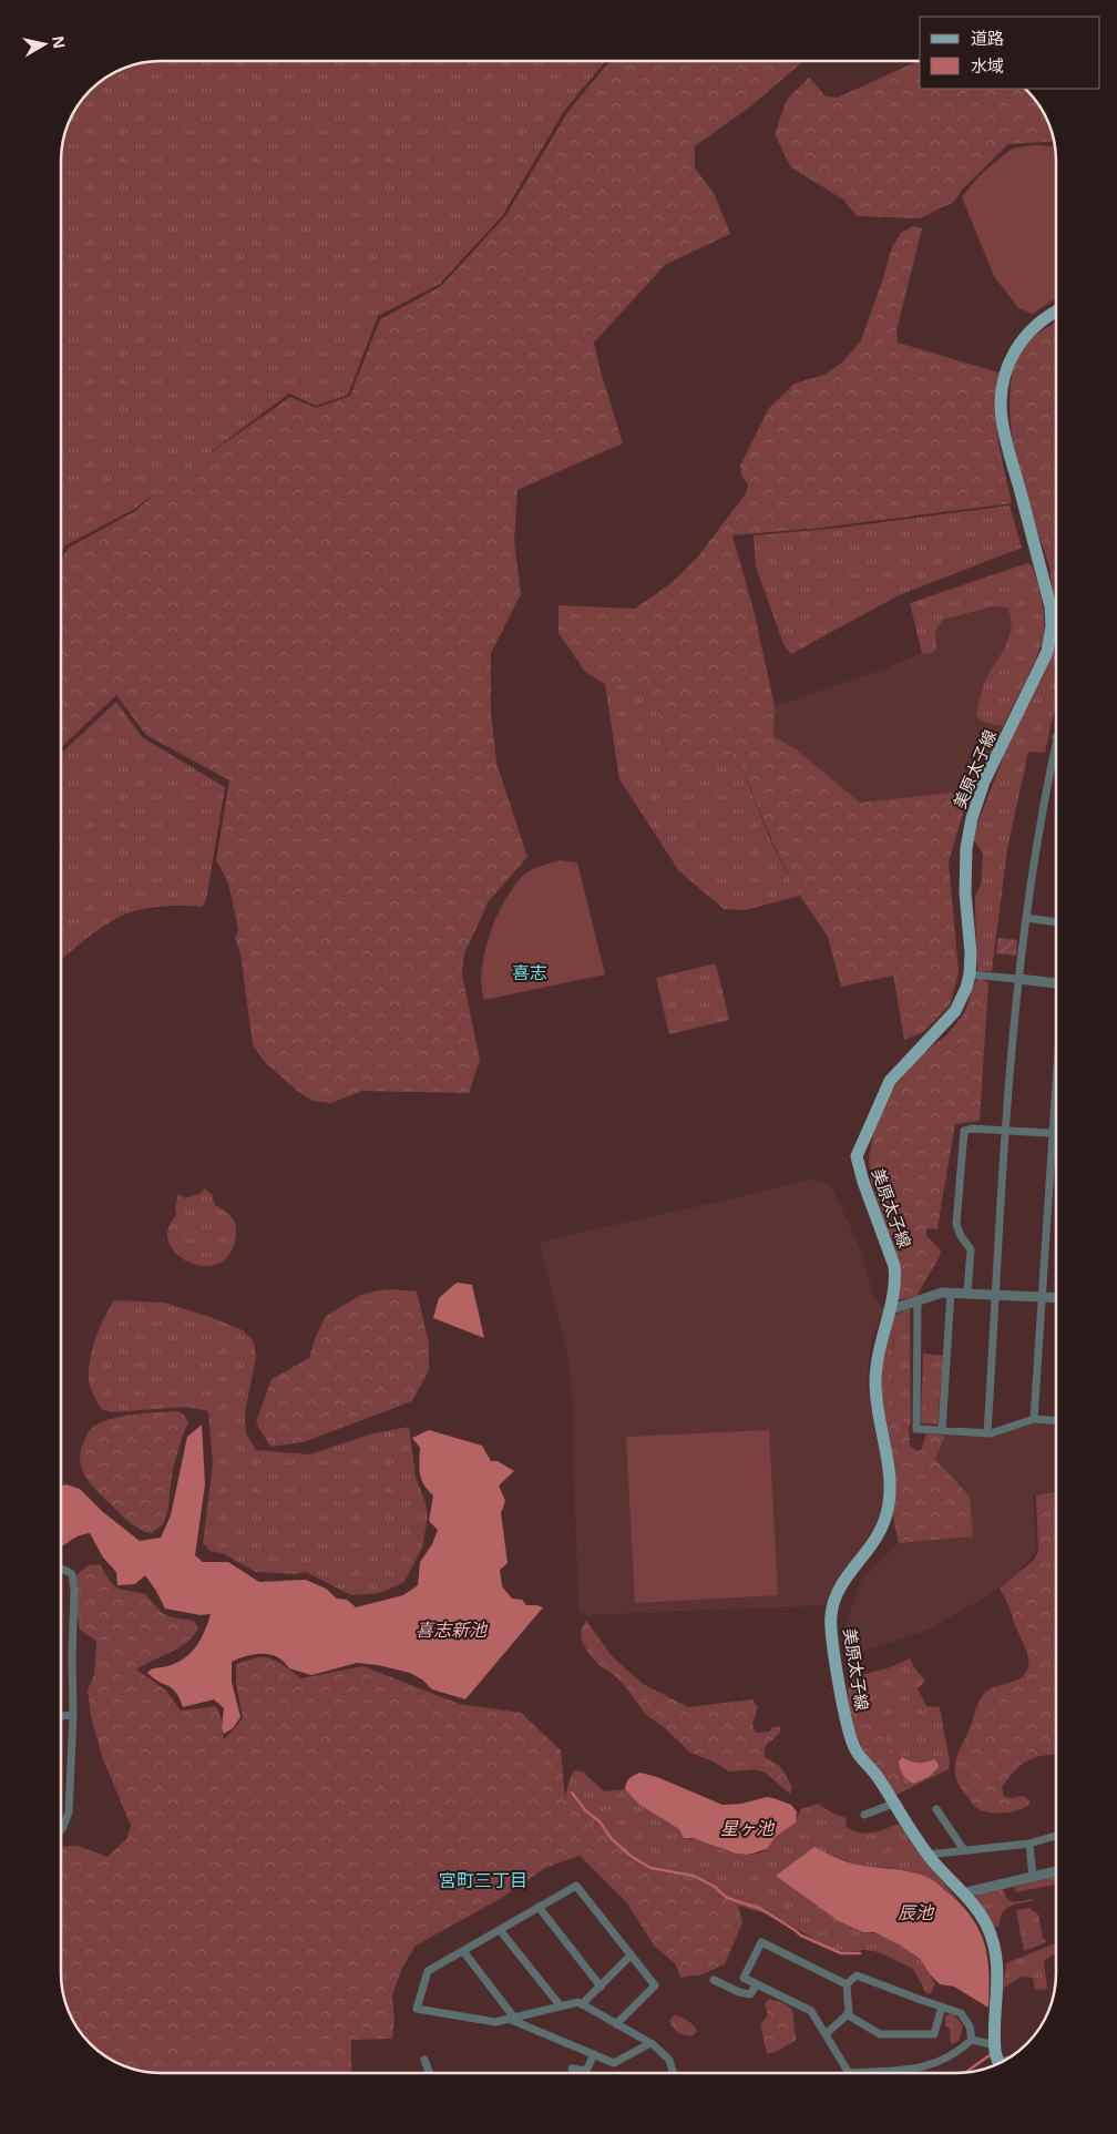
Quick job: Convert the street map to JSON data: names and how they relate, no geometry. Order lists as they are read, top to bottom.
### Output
{
  "streets": {
    "main road": ["美原太子線"]
  },
  "districts": ["喜志", "宮町三丁目"],
  "water": ["喜志新池", "星ヶ池", "辰池"],
  "legend": ["道路", "水域"],
  "north": "right"
}
